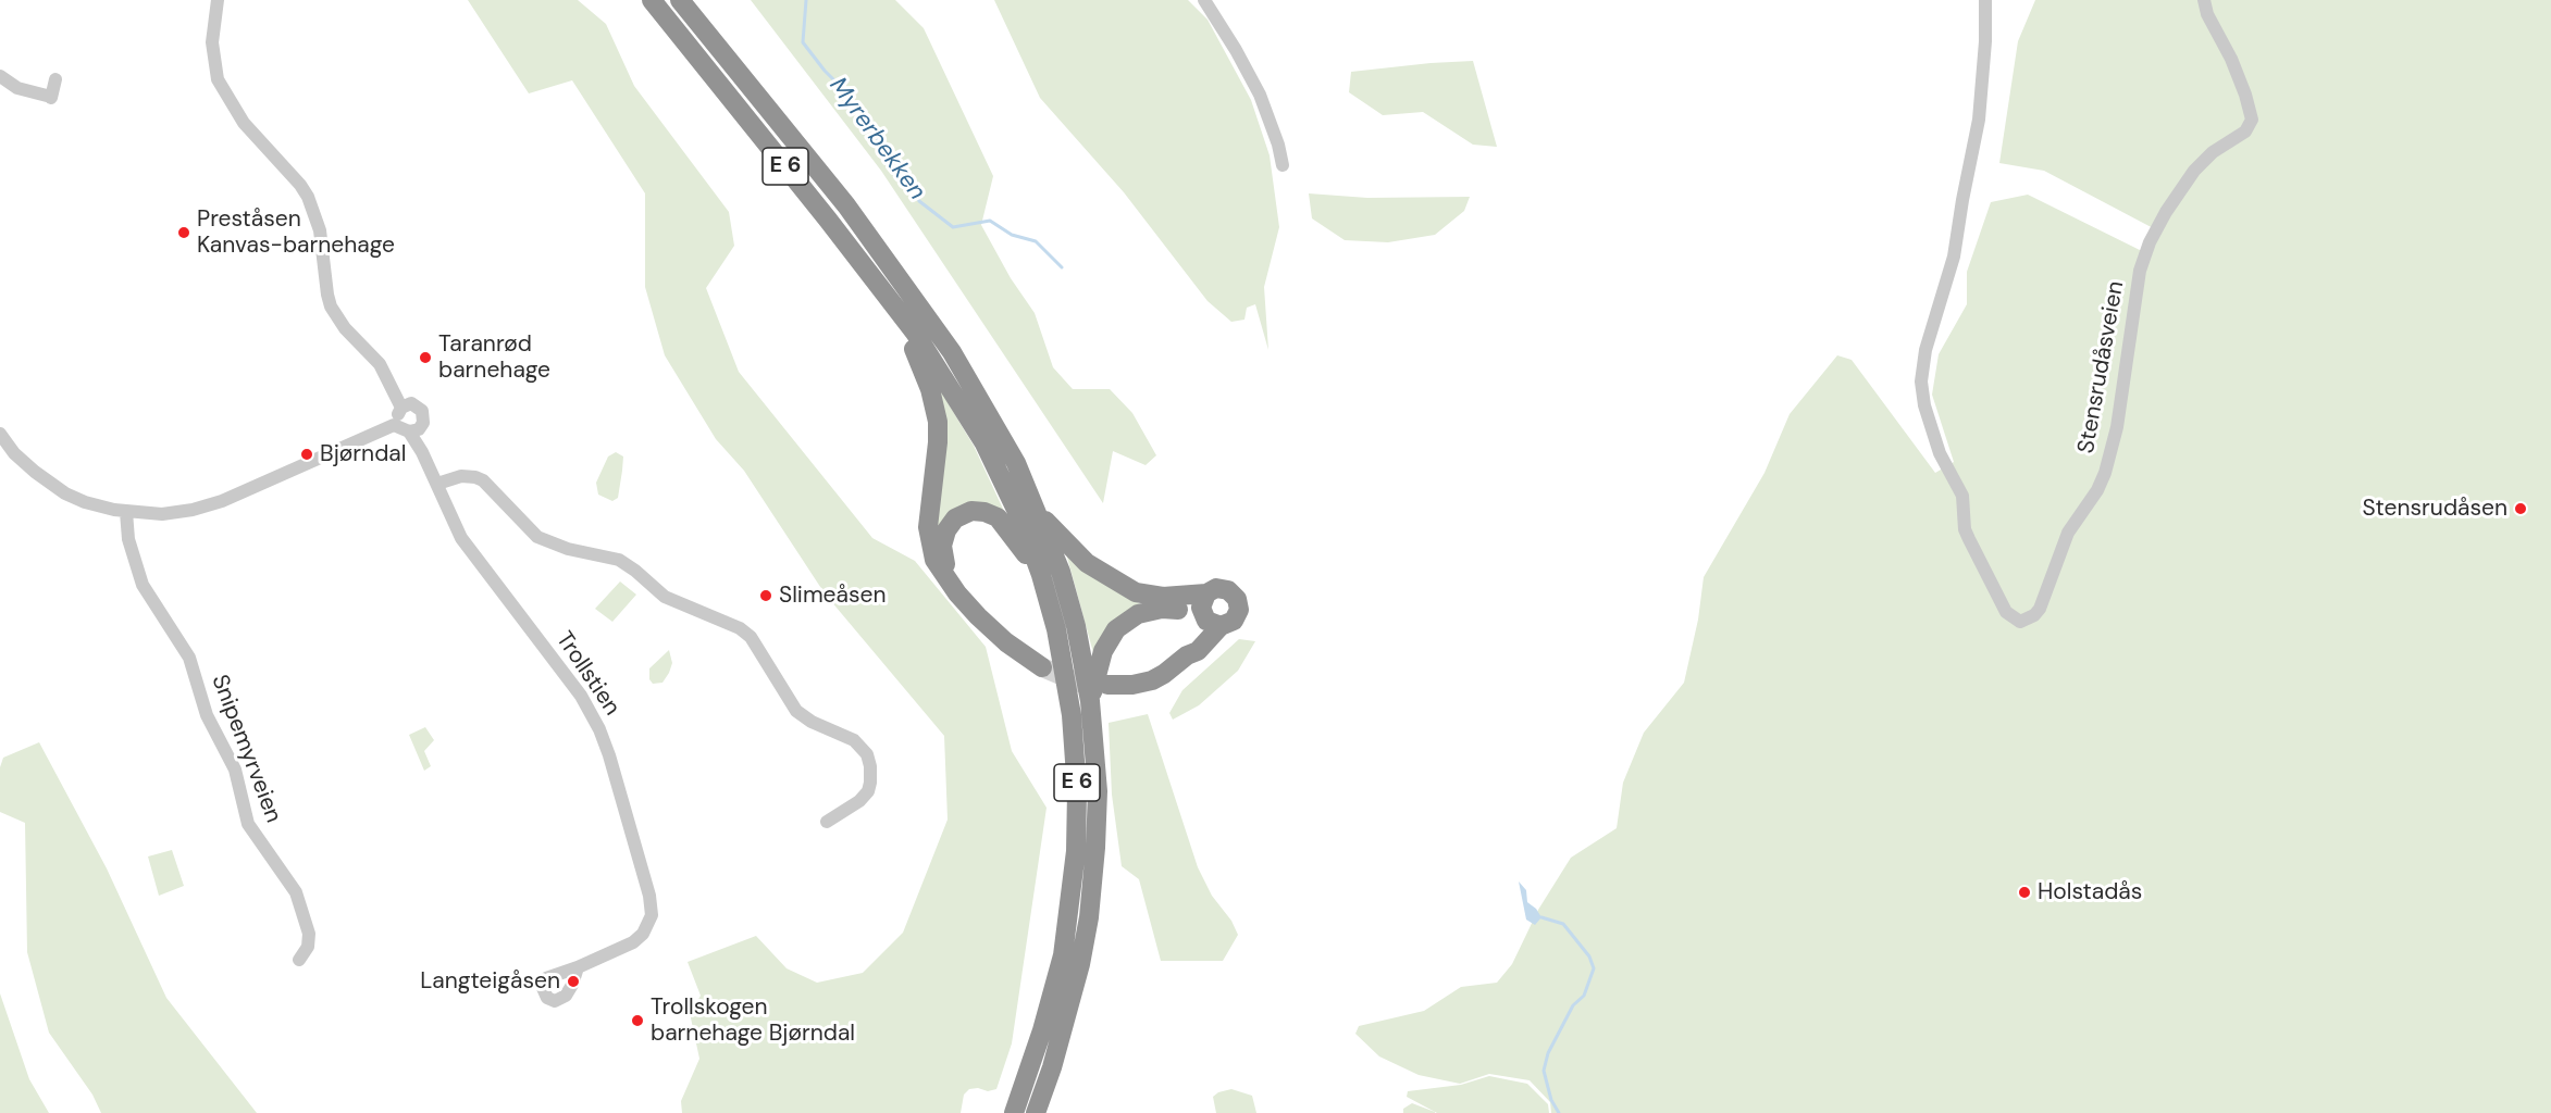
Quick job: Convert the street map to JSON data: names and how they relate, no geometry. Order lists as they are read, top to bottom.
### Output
{
  "streets": {
    "highway": ["E 6"],
    "street": ["Stensrudåsveien", "Trollstien", "Snipemyrveien"]
  },
  "water": ["Myrerbekken"],
  "places": [
    "Preståsen Kanvas-barnehage",
    "Taranrød barnehage",
    "Bjørndal",
    "Stensrudåsen",
    "Slimeåsen",
    "Holstadås",
    "Langteigåsen",
    "Trollskogen barnehage Bjørndal"
  ]
}
